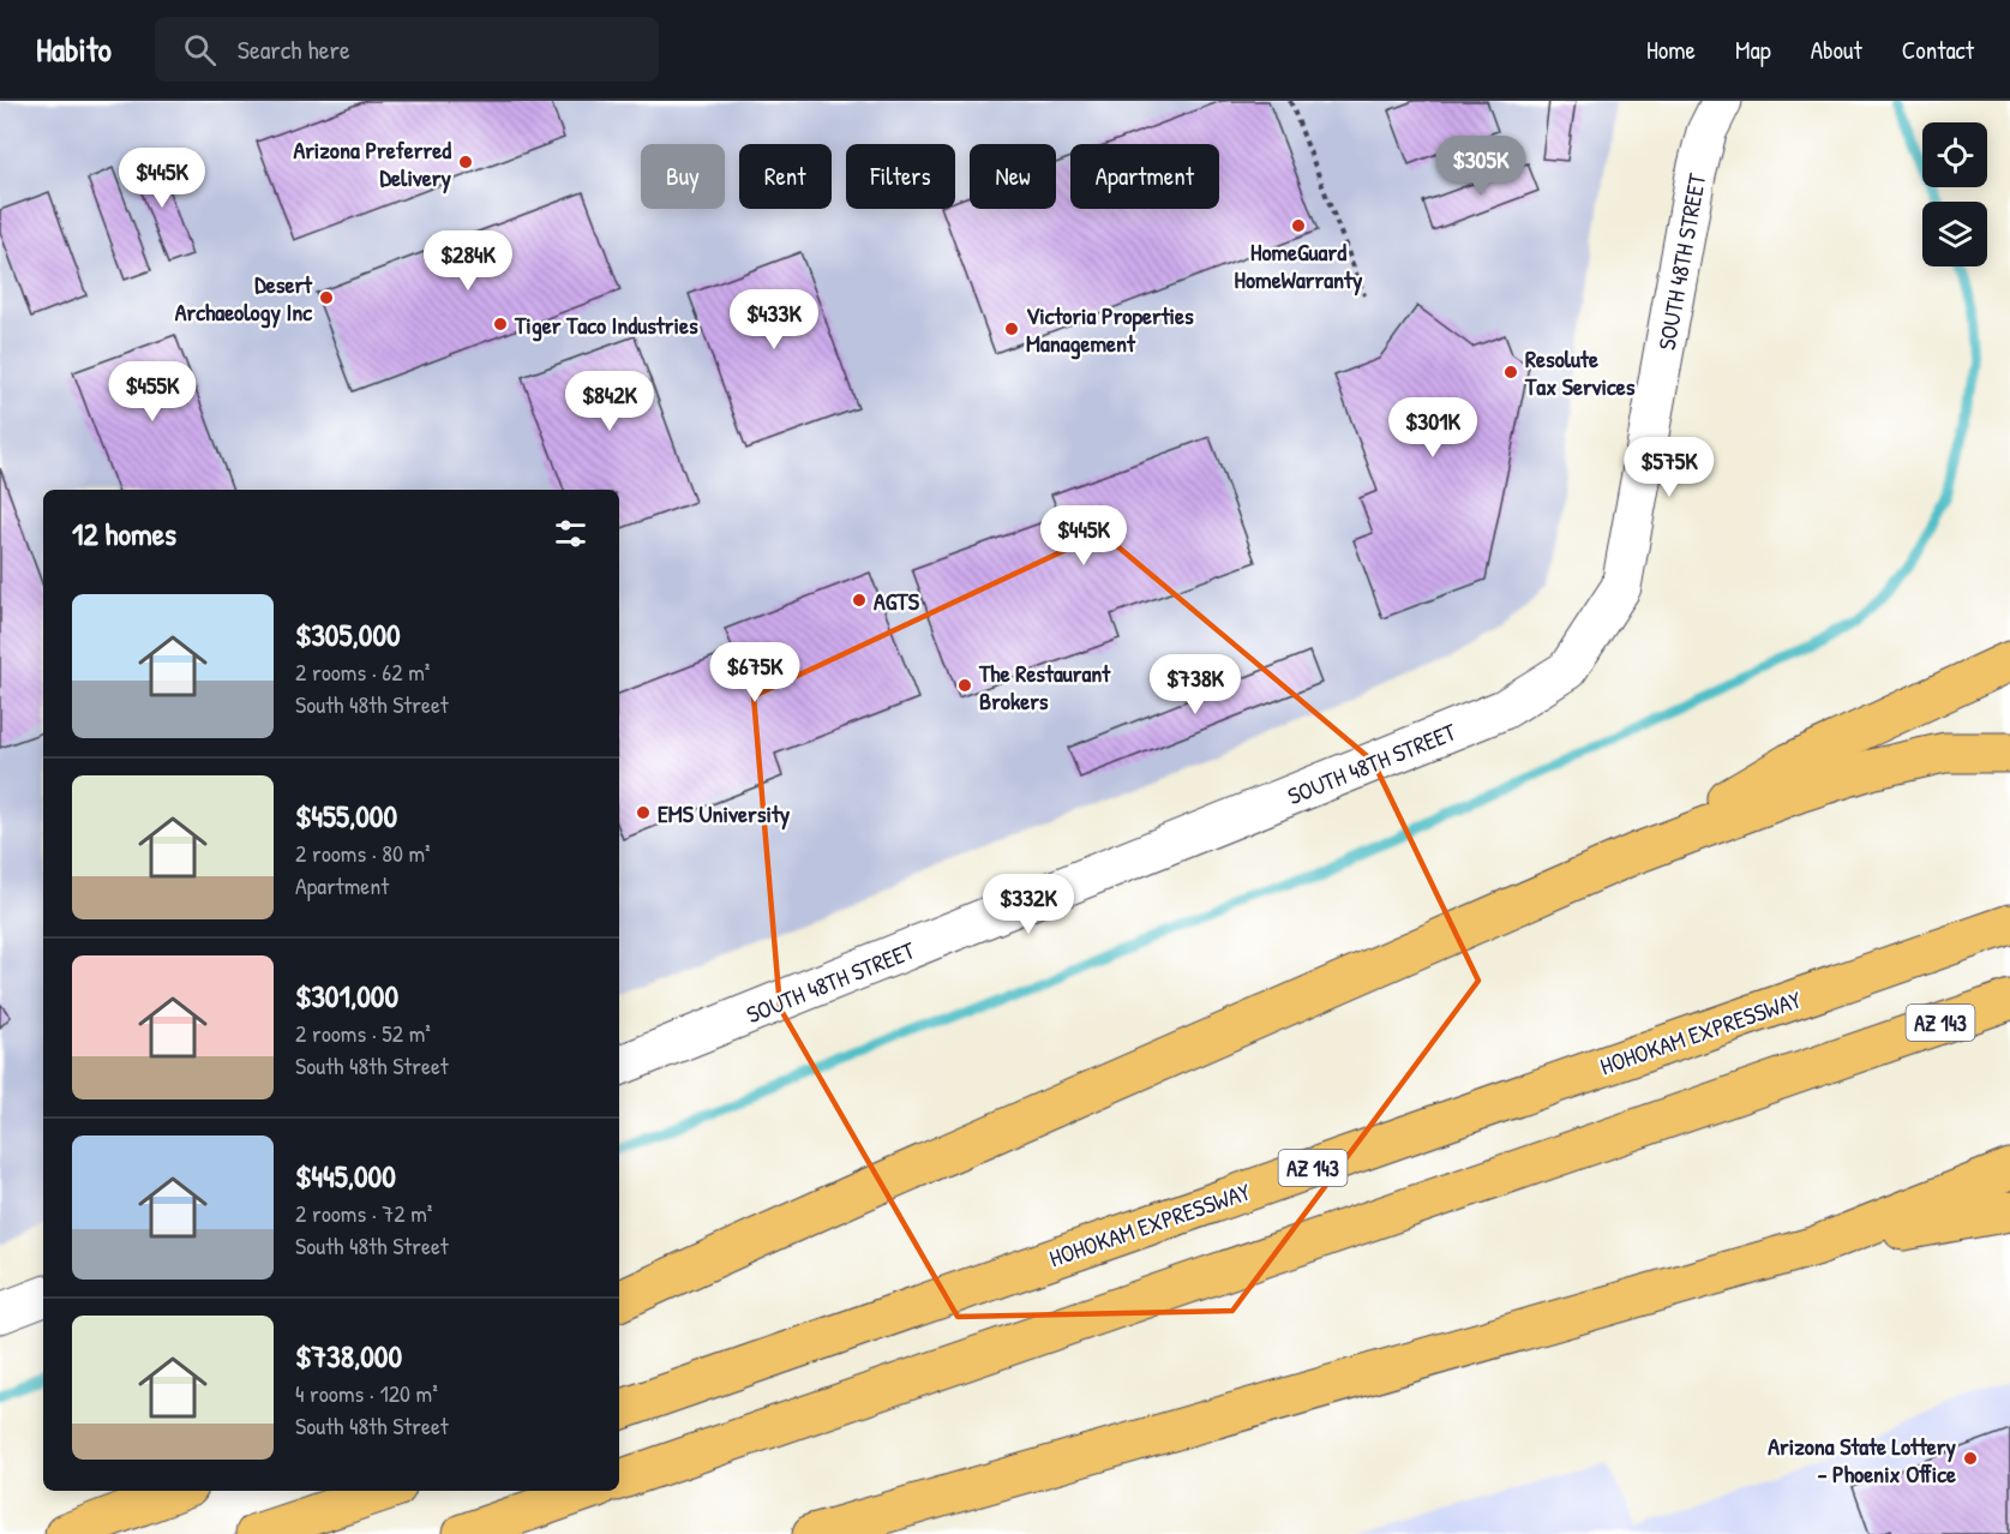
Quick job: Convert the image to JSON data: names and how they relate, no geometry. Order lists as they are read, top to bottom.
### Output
{
  "streets": {
    "highway": ["AZ 143", "HOHOKAM EXPRESSWAY"],
    "street": ["SOUTH 48TH STREET"]
  },
  "places": [
    "Arizona Preferred Delivery",
    "HomeGuard HomeWarranty",
    "Desert Archaeology Inc",
    "Tiger Taco Industries",
    "Victoria Properties Management",
    "Resolute Tax Services",
    "AGTS",
    "The Restaurant Brokers",
    "EMS University",
    "Arizona State Lottery - Phoenix Office"
  ],
  "page": {
    "header": "Habito",
    "search": "Search here",
    "nav": [
      "Home",
      "Map",
      "About",
      "Contact"
    ],
    "price": [
      "$305K",
      "$445K",
      "$284K",
      "$433K",
      "$455K",
      "$842K",
      "$301K",
      "$575K",
      "$445K",
      "$675K",
      "$738K",
      "$332K"
    ],
    "chip": [
      "Buy",
      "Rent",
      "Filters",
      "New",
      "Apartment"
    ],
    "heading": "12 homes",
    "list": [
      {
        "name": "$305,000",
        "note": "2 rooms · 62 m² · South 48th Street"
      },
      {
        "name": "$455,000",
        "note": "2 rooms · 80 m² · Apartment"
      },
      {
        "name": "$301,000",
        "note": "2 rooms · 52 m² · South 48th Street"
      },
      {
        "name": "$445,000",
        "note": "2 rooms · 72 m² · South 48th Street"
      },
      {
        "name": "$738,000",
        "note": "4 rooms · 120 m² · South 48th Street"
      }
    ]
  }
}
